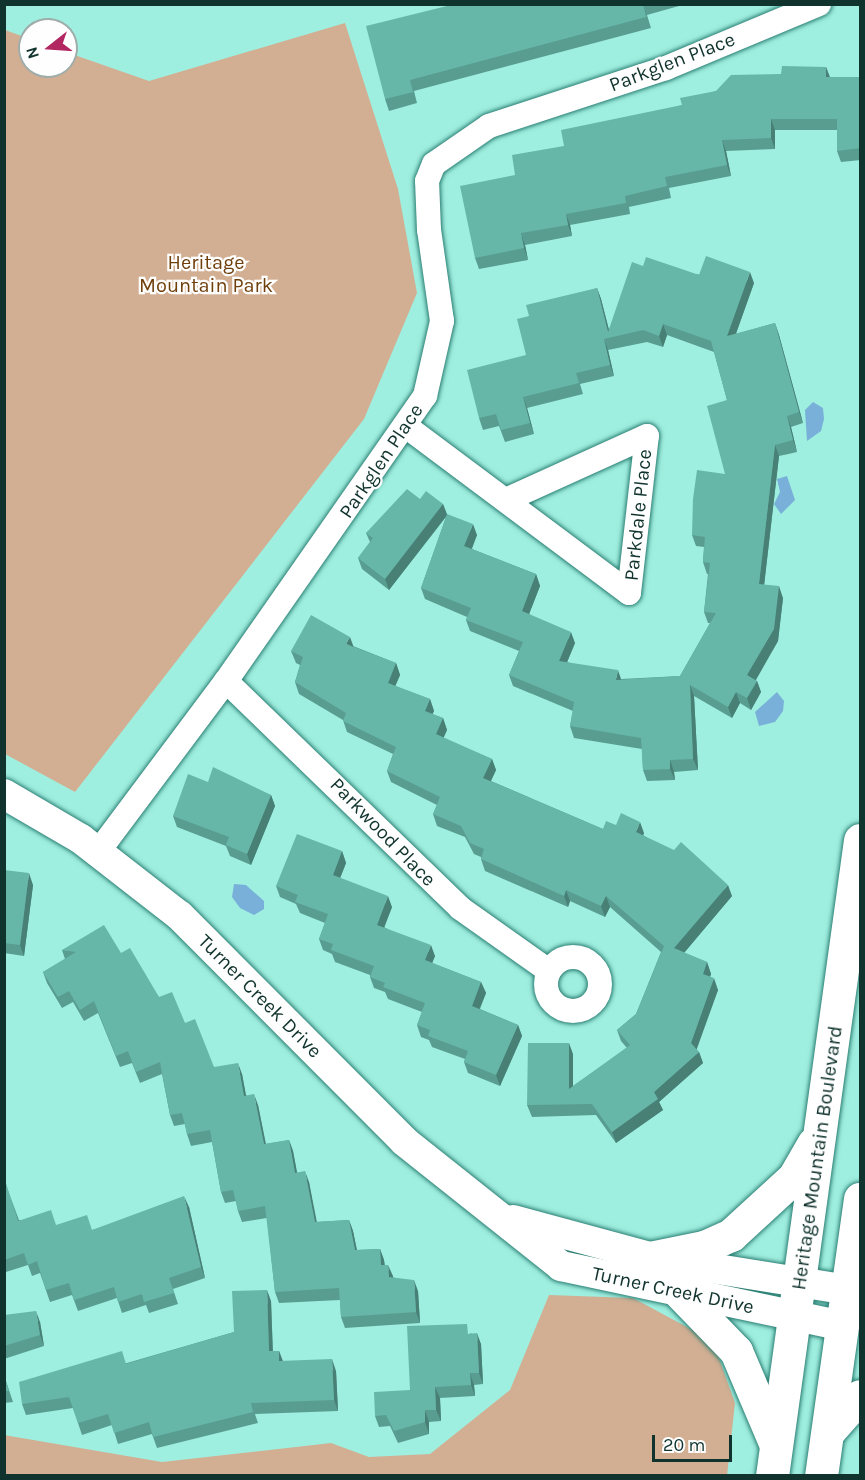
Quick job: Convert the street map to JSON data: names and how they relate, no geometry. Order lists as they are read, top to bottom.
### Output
{
  "streets": {
    "main road": ["Heritage Mountain Boulevard"],
    "street": [
      "Parkglen Place",
      "Parkdale Place",
      "Parkwood Place",
      "Turner Creek Drive"
    ]
  },
  "crossings": [
    ["Parkglen Place", "Parkdale Place"],
    ["Parkglen Place", "Parkwood Place"],
    ["Parkglen Place", "Turner Creek Drive"],
    ["Turner Creek Drive", "Heritage Mountain Boulevard"]
  ],
  "parks": ["Heritage Mountain Park"],
  "scale_bar": "20 m",
  "north": "left"
}
